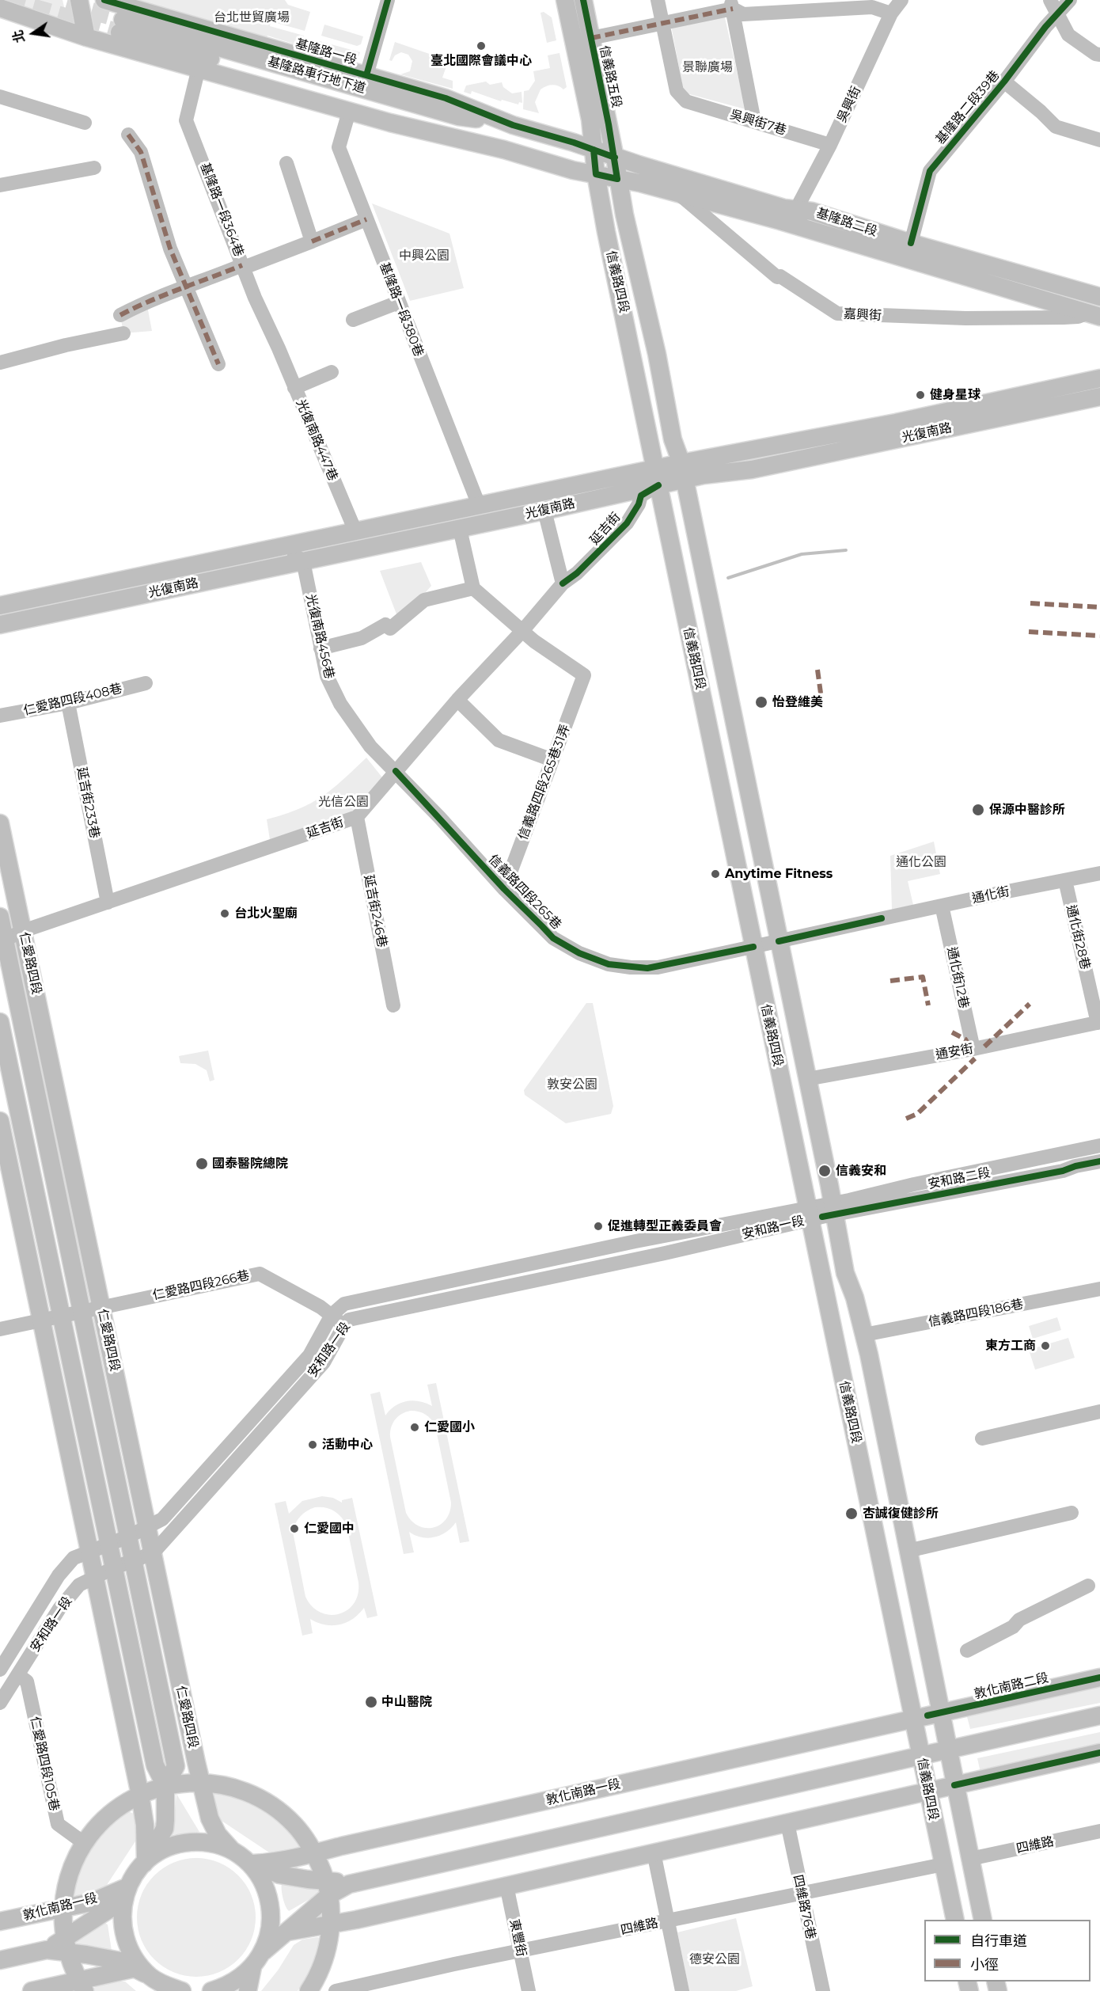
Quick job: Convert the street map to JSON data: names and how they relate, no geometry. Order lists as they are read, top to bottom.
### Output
{
  "streets": {
    "main road": [
      "基隆路一段",
      "基隆路車行地下道",
      "信義路五段",
      "基隆路二段",
      "信義路四段",
      "光復南路",
      "仁愛路四段",
      "敦化南路二段",
      "敦化南路一段"
    ],
    "street": [
      "吳興街",
      "基隆路二段39巷",
      "吳興街7巷",
      "基隆路一段364巷",
      "基隆路一段380巷",
      "嘉興街",
      "光復南路447巷",
      "延吉街",
      "光復南路456巷",
      "仁愛路四段408巷",
      "信義路四段265巷31弄",
      "延吉街233巷",
      "信義路四段265巷",
      "通化街",
      "延吉街246巷",
      "通化街28巷",
      "通化街12巷",
      "通安街",
      "安和路二段",
      "安和路一段",
      "仁愛路四段266巷",
      "信義路四段186巷",
      "仁愛路四段105巷",
      "四維路",
      "四維路76巷",
      "東豐街"
    ]
  },
  "crossings": [
    ["基隆路一段", "基隆路車行地下道"],
    ["基隆路一段", "基隆路二段"],
    ["基隆路一段", "信義路四段"],
    ["信義路五段", "基隆路二段"],
    ["信義路五段", "信義路四段"],
    ["吳興街", "吳興街7巷"],
    ["吳興街", "基隆路二段"],
    ["基隆路二段39巷", "基隆路二段"],
    ["基隆路一段364巷", "光復南路447巷"],
    ["基隆路二段", "信義路四段"],
    ["基隆路二段", "嘉興街"],
    ["信義路四段", "光復南路"],
    ["信義路四段", "延吉街"],
    ["信義路四段", "信義路四段265巷"],
    ["信義路四段", "通化街"],
    ["信義路四段", "通安街"],
    ["信義路四段", "安和路二段"],
    ["信義路四段", "安和路一段"],
    ["信義路四段", "信義路四段186巷"],
    ["信義路四段", "敦化南路二段"],
    ["信義路四段", "敦化南路一段"],
    ["信義路四段", "四維路"],
    ["基隆路一段380巷", "光復南路"],
    ["光復南路", "光復南路447巷"],
    ["光復南路", "延吉街"],
    ["光復南路", "光復南路456巷"],
    ["延吉街", "光復南路456巷"],
    ["延吉街", "信義路四段265巷31弄"],
    ["延吉街", "延吉街233巷"],
    ["延吉街", "信義路四段265巷"],
    ["延吉街", "延吉街246巷"],
    ["延吉街", "仁愛路四段"],
    ["光復南路456巷", "信義路四段265巷"],
    ["仁愛路四段408巷", "延吉街233巷"],
    ["信義路四段265巷31弄", "信義路四段265巷"],
    ["信義路四段265巷", "通化街"],
    ["通化街", "通化街28巷"],
    ["通化街", "通化街12巷"],
    ["通化街28巷", "通安街"],
    ["仁愛路四段", "安和路一段"],
    ["仁愛路四段", "仁愛路四段266巷"],
    ["仁愛路四段", "敦化南路一段"],
    ["通化街12巷", "通安街"],
    ["安和路二段", "安和路一段"],
    ["安和路一段", "仁愛路四段266巷"],
    ["安和路一段", "仁愛路四段105巷"],
    ["敦化南路二段", "敦化南路一段"],
    ["四維路", "四維路76巷"],
    ["四維路", "東豐街"]
  ],
  "parks": [
    "台北世貿廣場",
    "景聯廣場",
    "中興公園",
    "光信公園",
    "通化公園",
    "敦安公園",
    "德安公園"
  ],
  "places": [
    "臺北國際會議中心",
    "健身星球",
    "怡登維美",
    "保源中醫診所",
    "Anytime Fitness",
    "台北火聖廟",
    "國泰醫院總院",
    "信義安和",
    "促進轉型正義委員會",
    "東方工商",
    "仁愛國小",
    "活動中心",
    "杏誠復健診所",
    "仁愛國中",
    "中山醫院"
  ],
  "legend": ["自行車道", "小徑"],
  "north": "left"
}
